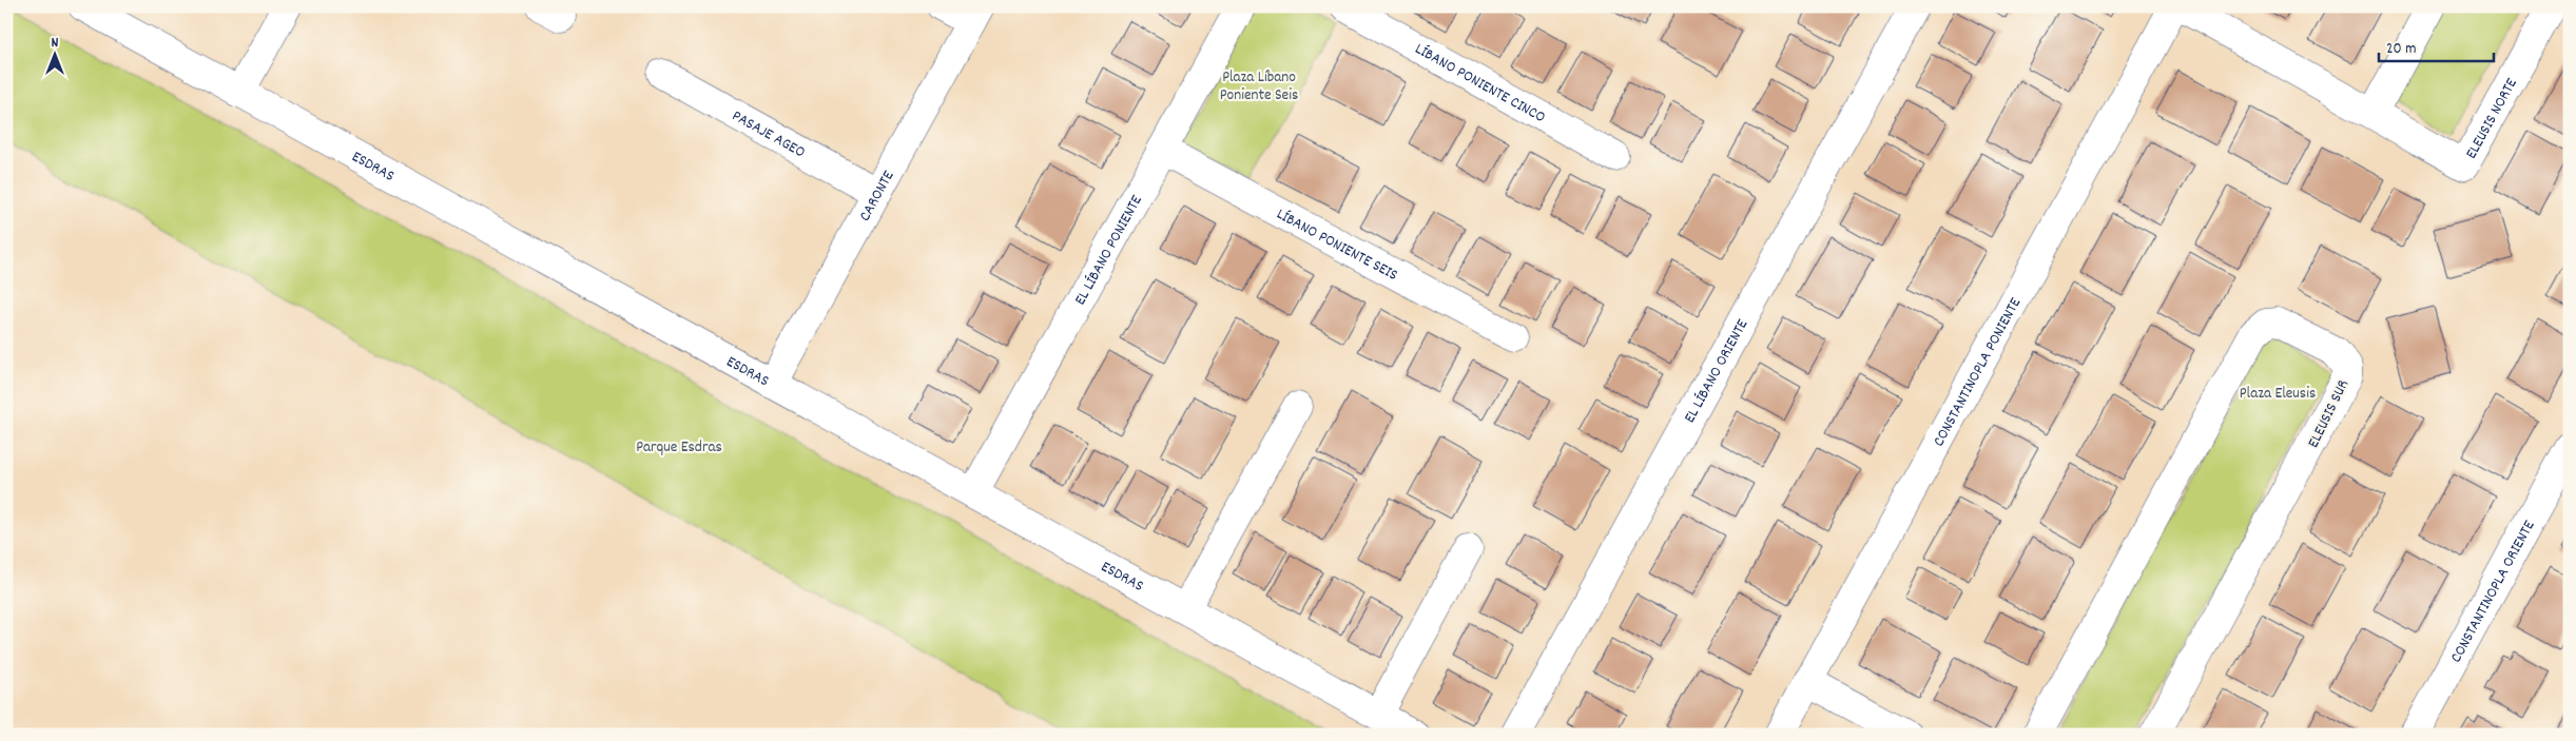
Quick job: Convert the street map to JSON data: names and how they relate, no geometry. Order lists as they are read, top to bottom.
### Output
{
  "streets": {
    "street": [
      "LÍBANO PONIENTE CINCO",
      "ELEUSIS NORTE",
      "PASAJE AGEO",
      "ESDRAS",
      "CARONTE",
      "LÍBANO PONIENTE SEIS",
      "EL LÍBANO PONIENTE",
      "CONSTANTINOPLA PONIENTE",
      "EL LÍBANO ORIENTE",
      "ELEUSIS SUR",
      "CONSTANTINOPLA ORIENTE"
    ]
  },
  "crossings": [
    ["PASAJE AGEO", "CARONTE"],
    ["ESDRAS", "CARONTE"],
    ["ESDRAS", "EL LÍBANO PONIENTE"],
    ["LÍBANO PONIENTE SEIS", "EL LÍBANO PONIENTE"]
  ],
  "parks": ["Plaza Líbano Poniente Seis", "Plaza Eleusis", "Parque Esdras"],
  "scale_bar": "20 m",
  "north": "top"
}
